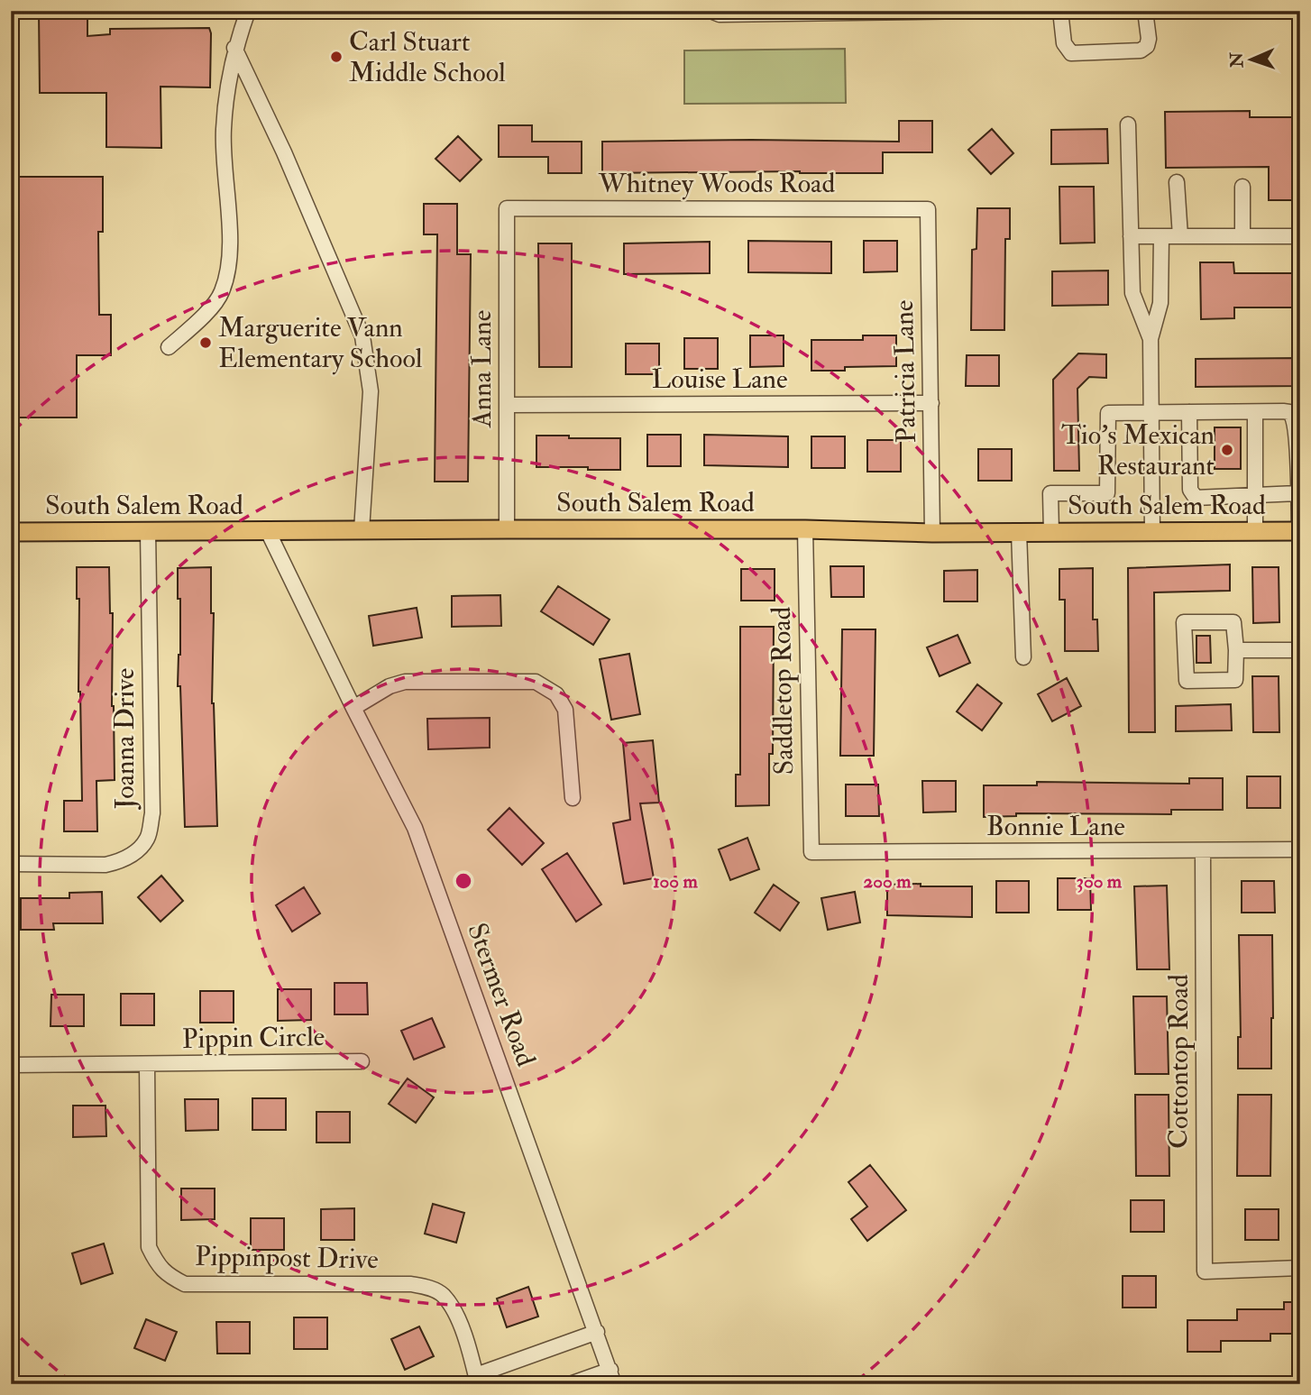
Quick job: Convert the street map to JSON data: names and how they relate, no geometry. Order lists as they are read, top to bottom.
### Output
{
  "streets": {
    "main road": ["South Salem Road"],
    "street": [
      "Whitney Woods Road",
      "Anna Lane",
      "Patricia Lane",
      "Louise Lane",
      "Saddletop Road",
      "Joanna Drive",
      "Bonnie Lane",
      "Stermer Road",
      "Pippin Circle",
      "Cottontop Road",
      "Pippinpost Drive"
    ]
  },
  "crossings": [
    ["Whitney Woods Road", "Anna Lane"],
    ["Whitney Woods Road", "Patricia Lane"],
    ["Anna Lane", "Louise Lane"],
    ["Anna Lane", "South Salem Road"],
    ["Patricia Lane", "Louise Lane"],
    ["Patricia Lane", "South Salem Road"],
    ["South Salem Road", "Saddletop Road"],
    ["South Salem Road", "Joanna Drive"],
    ["South Salem Road", "Stermer Road"],
    ["Saddletop Road", "Bonnie Lane"],
    ["Bonnie Lane", "Cottontop Road"],
    ["Stermer Road", "Pippinpost Drive"],
    ["Pippin Circle", "Pippinpost Drive"]
  ],
  "places": ["Carl Stuart Middle School", "Marguerite Vann Elementary School", "Tio's Mexican Restaurant"],
  "north": "left",
  "rings": ["100 m", "200 m", "300 m"]
}
